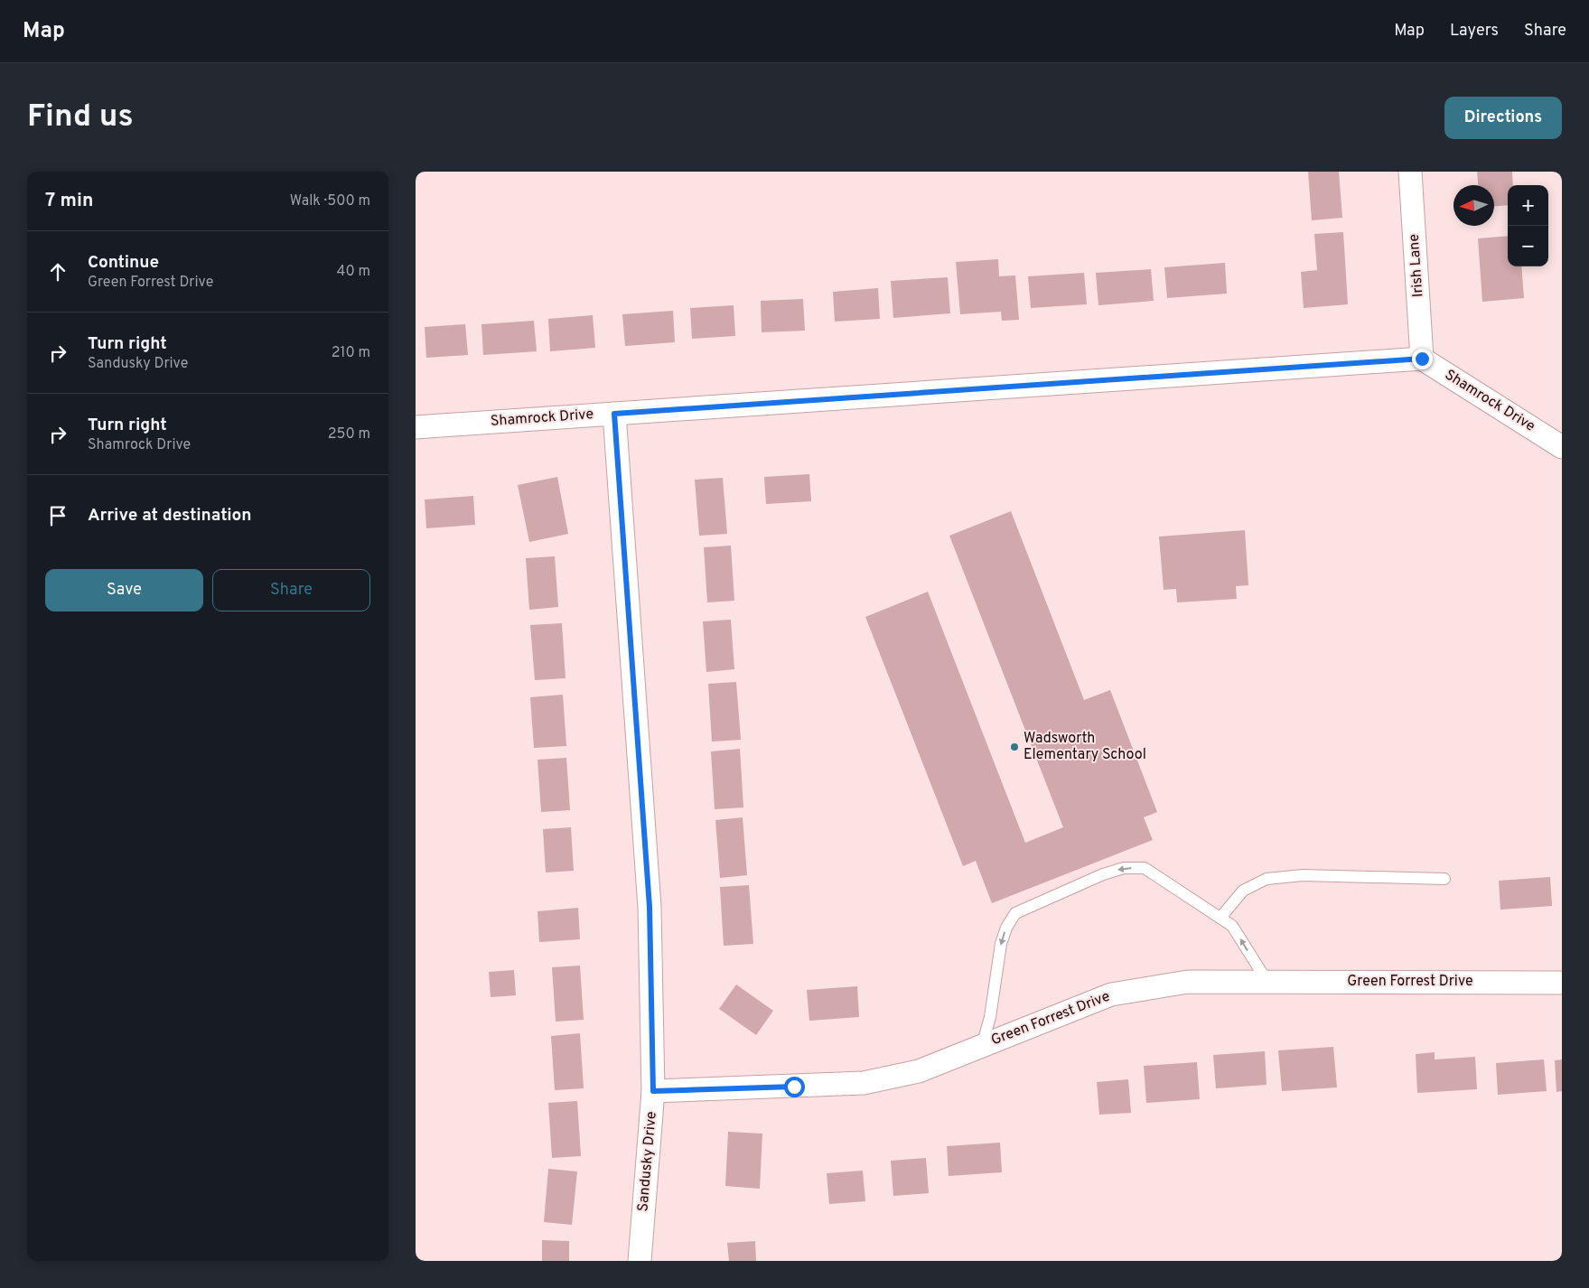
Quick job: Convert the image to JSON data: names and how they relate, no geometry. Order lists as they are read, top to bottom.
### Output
{
  "streets": {
    "street": [
      "Irish Lane",
      "Shamrock Drive",
      "Green Forrest Drive",
      "Sandusky Drive"
    ]
  },
  "crossings": [
    ["Irish Lane", "Shamrock Drive"],
    ["Shamrock Drive", "Sandusky Drive"],
    ["Green Forrest Drive", "Sandusky Drive"]
  ],
  "places": ["Wadsworth Elementary School"],
  "north": "left",
  "page": {
    "header": "Map",
    "nav": ["Map", "Layers", "Share"],
    "buttons": [
      "Directions",
      ["Save", "Share"]
    ],
    "title": "Find us",
    "heading": ["7 min", "Walk · 500 m"],
    "map_buttons": ["+", "−"],
    "list": [
      ["Continue", "Green Forrest Drive", "40 m"],
      ["Turn right", "Sandusky Drive", "210 m"],
      ["Turn right", "Shamrock Drive", "250 m"],
      "Arrive at destination"
    ]
  }
}
